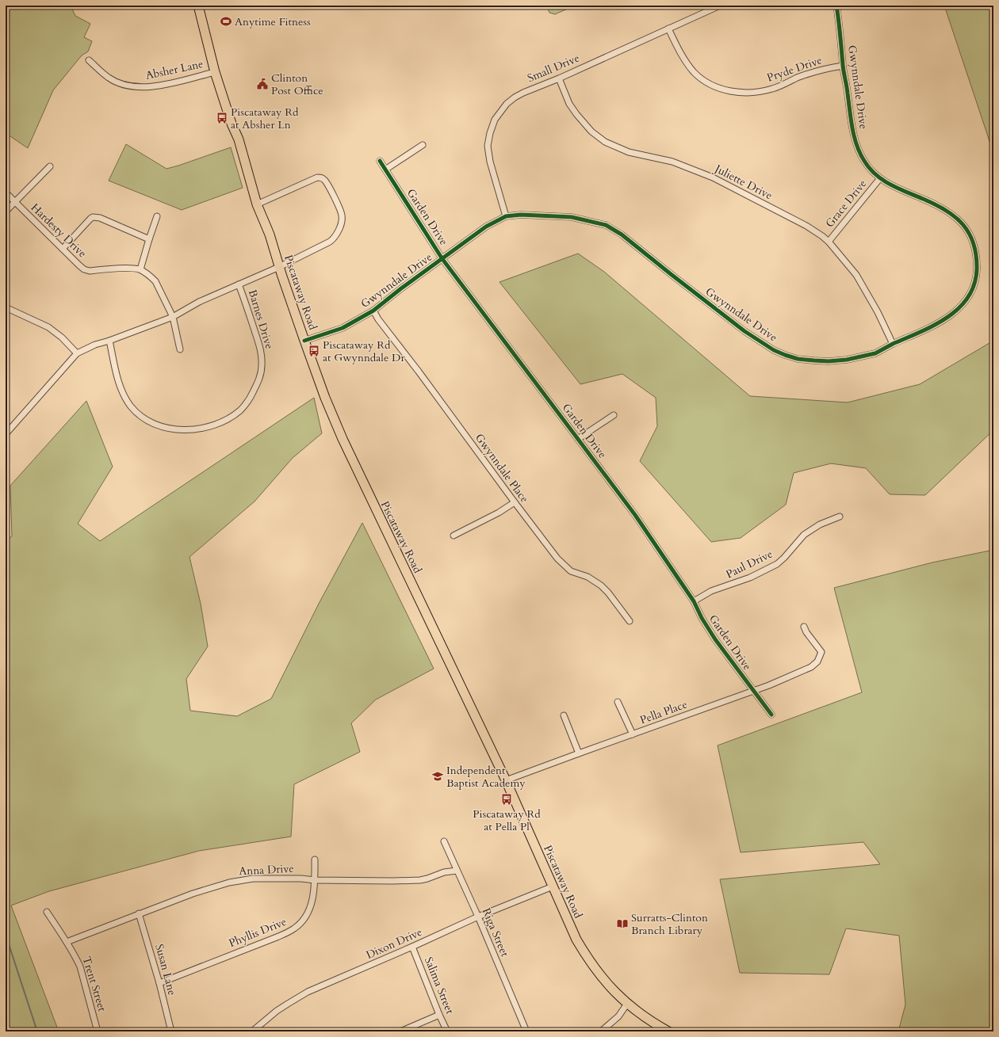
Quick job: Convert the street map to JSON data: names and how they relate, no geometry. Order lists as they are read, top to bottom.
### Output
{
  "streets": {
    "main road": ["Piscataway Road"],
    "street": [
      "Small Drive",
      "Pryde Drive",
      "Absher Lane",
      "Gwynndale Drive",
      "Juliette Drive",
      "Grace Drive",
      "Garden Drive",
      "Hardesty Drive",
      "Barnes Drive",
      "Gwynndale Place",
      "Paul Drive",
      "Pella Place",
      "Anna Drive",
      "Phyllis Drive",
      "Riga Street",
      "Dixon Drive",
      "Susan Lane",
      "Trent Street",
      "Salima Street"
    ]
  },
  "crossings": [
    ["Small Drive", "Pryde Drive"],
    ["Small Drive", "Gwynndale Drive"],
    ["Small Drive", "Juliette Drive"],
    ["Pryde Drive", "Gwynndale Drive"],
    ["Absher Lane", "Piscataway Road"],
    ["Gwynndale Drive", "Juliette Drive"],
    ["Gwynndale Drive", "Grace Drive"],
    ["Gwynndale Drive", "Garden Drive"],
    ["Gwynndale Drive", "Piscataway Road"],
    ["Gwynndale Drive", "Gwynndale Place"],
    ["Juliette Drive", "Grace Drive"],
    ["Garden Drive", "Paul Drive"],
    ["Garden Drive", "Pella Place"],
    ["Piscataway Road", "Pella Place"],
    ["Piscataway Road", "Dixon Drive"],
    ["Anna Drive", "Phyllis Drive"],
    ["Anna Drive", "Riga Street"],
    ["Anna Drive", "Susan Lane"],
    ["Anna Drive", "Trent Street"],
    ["Phyllis Drive", "Susan Lane"],
    ["Riga Street", "Dixon Drive"],
    ["Dixon Drive", "Salima Street"]
  ],
  "places": {
    "sports": ["Anytime Fitness"],
    "public building": ["Clinton Post Office"],
    "bus stop": ["Piscataway Rd at Absher Ln", "Piscataway Rd at Gwynndale Dr", "Piscataway Rd at Pella Pl"],
    "school or university": ["Independent Baptist Academy"],
    "library": ["Surratts-Clinton Branch Library"]
  }
}
